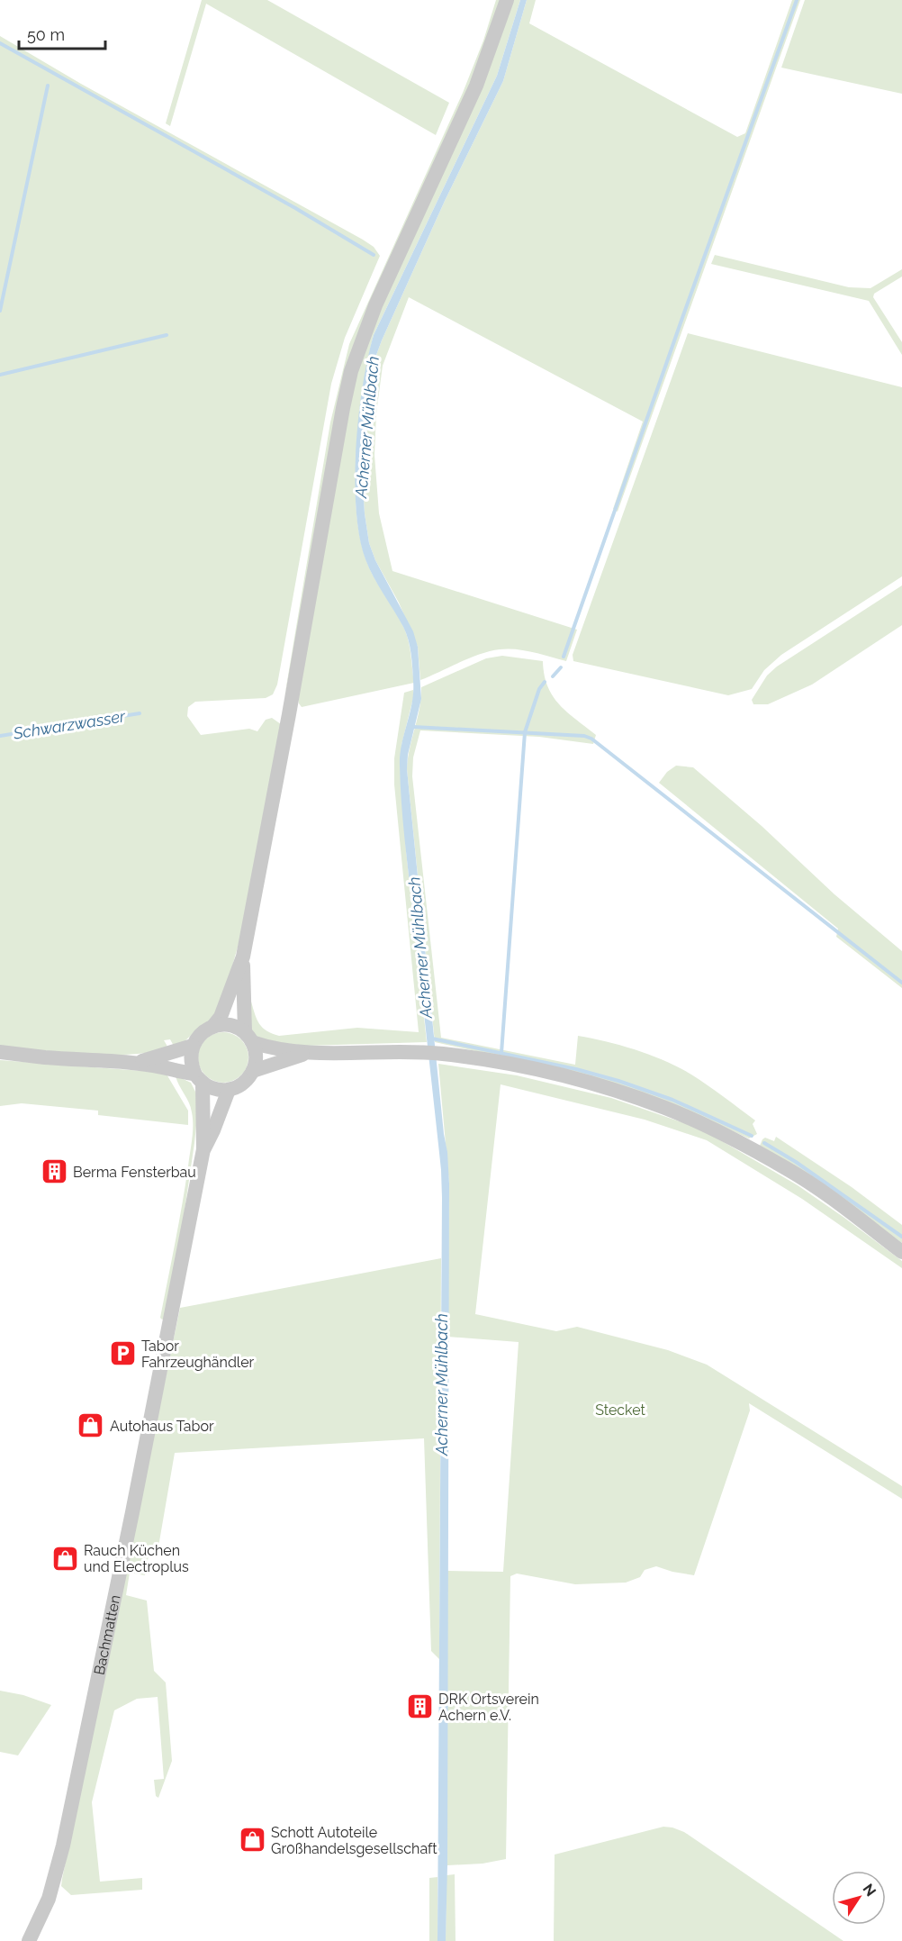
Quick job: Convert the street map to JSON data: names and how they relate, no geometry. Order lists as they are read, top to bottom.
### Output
{
  "streets": {
    "street": ["Bachmatten"]
  },
  "water": ["Acherner Mühlbach", "Schwarzwasser"],
  "parks": ["Stecket"],
  "places": {
    "building": ["Berma Fensterbau", "DRK Ortsverein Achern e.V."],
    "parking": ["Tabor Fahrzeughändler"],
    "shop": ["Autohaus Tabor", "Rauch Küchen und Electroplus", "Schott Autoteile Gr0ßhandelsgesellschaft"]
  },
  "scale_bar": "50 m",
  "north": "top right"
}
